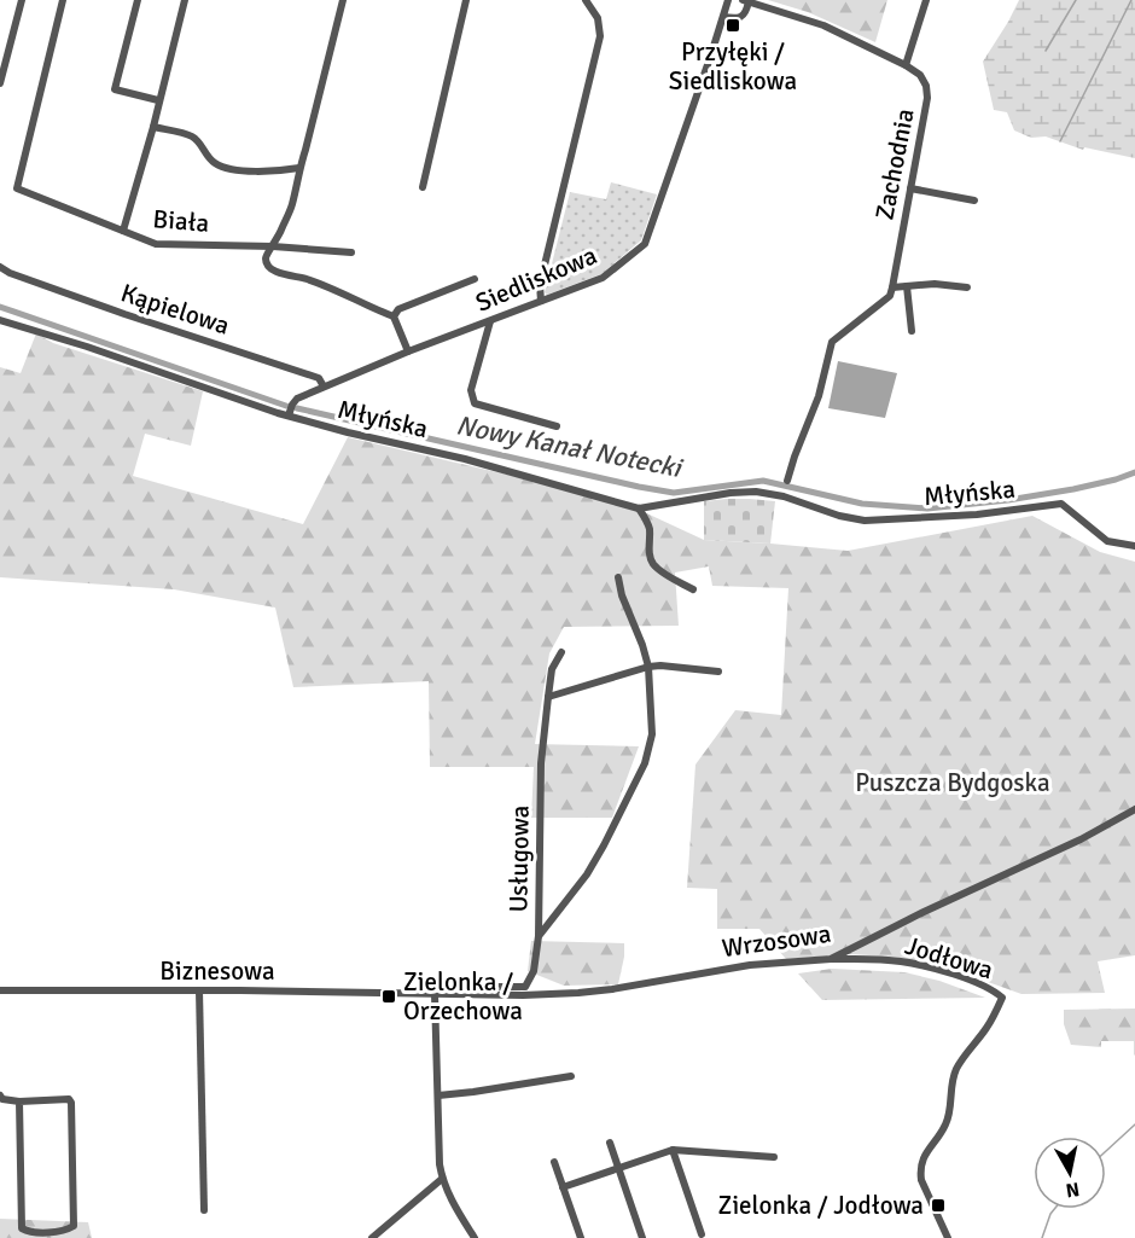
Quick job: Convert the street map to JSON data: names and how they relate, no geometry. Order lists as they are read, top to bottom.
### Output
{
  "streets": {
    "street": [
      "Zachodnia",
      "Biała",
      "Siedliskowa",
      "Kąpielowa",
      "Młyńska",
      "Usługowa",
      "Wrzosowa",
      "Jodłowa",
      "Biznesowa"
    ]
  },
  "crossings": [
    ["Siedliskowa", "Kąpielowa"],
    ["Siedliskowa", "Młyńska"],
    ["Usługowa", "Wrzosowa"],
    ["Wrzosowa", "Jodłowa"],
    ["Wrzosowa", "Biznesowa"]
  ],
  "water": ["Nowy Kanał Notecki"],
  "parks": ["Puszcza Bydgoska"],
  "places": {
    "transit": ["Przyłęki / Siedliskowa", "Zielonka / Orzechowa", "Zielonka / Jodłowa"]
  },
  "north": "bottom"
}
